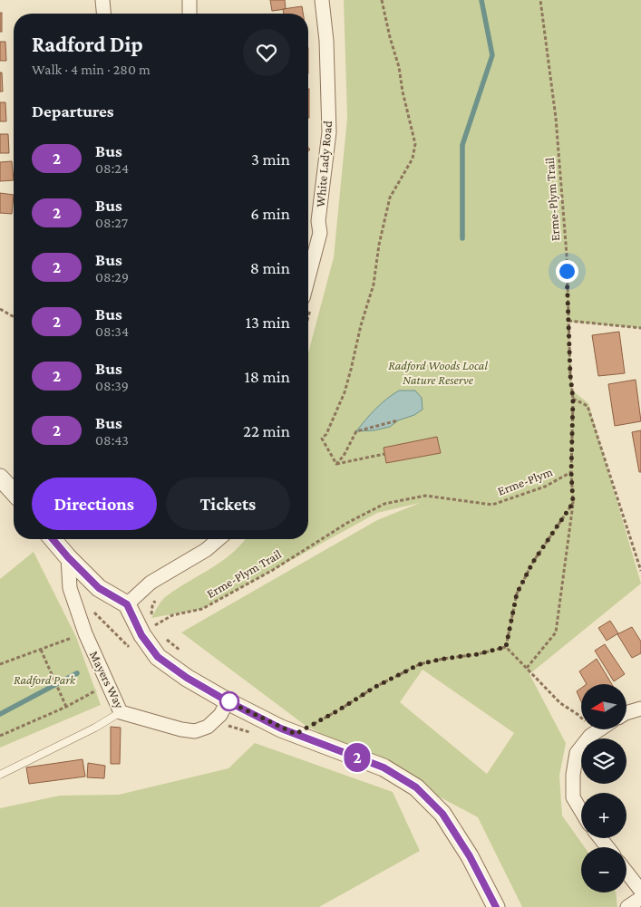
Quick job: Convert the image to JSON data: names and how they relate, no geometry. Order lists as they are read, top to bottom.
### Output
{
  "streets": {
    "street": ["White Lady Road", "Mayers Way"],
    "path": ["Erme-Plym Trail", "Erme-Plym"]
  },
  "crossings": [
    ["Erme-Plym Trail", "Erme-Plym"]
  ],
  "parks": ["Radford Woods Local Nature Reserve", "Radford Park"],
  "lines": ["bus line 2"],
  "north": "left",
  "page": {
    "on_map": "2",
    "heading": [
      ["Radford Dip", "Walk · 4 min · 280 m"],
      "Departures"
    ],
    "list": [
      {
        "mark": "2",
        "name": "Bus",
        "note": "08:24",
        "value": "3 min"
      },
      {
        "mark": "2",
        "name": "Bus",
        "note": "08:27",
        "value": "6 min"
      },
      {
        "mark": "2",
        "name": "Bus",
        "note": "08:29",
        "value": "8 min"
      },
      {
        "mark": "2",
        "name": "Bus",
        "note": "08:34",
        "value": "13 min"
      },
      {
        "mark": "2",
        "name": "Bus",
        "note": "08:39",
        "value": "18 min"
      },
      {
        "mark": "2",
        "name": "Bus",
        "note": "08:43",
        "value": "22 min"
      }
    ],
    "buttons": ["Directions", "Tickets"],
    "map_buttons": ["+", "−"]
  }
}
